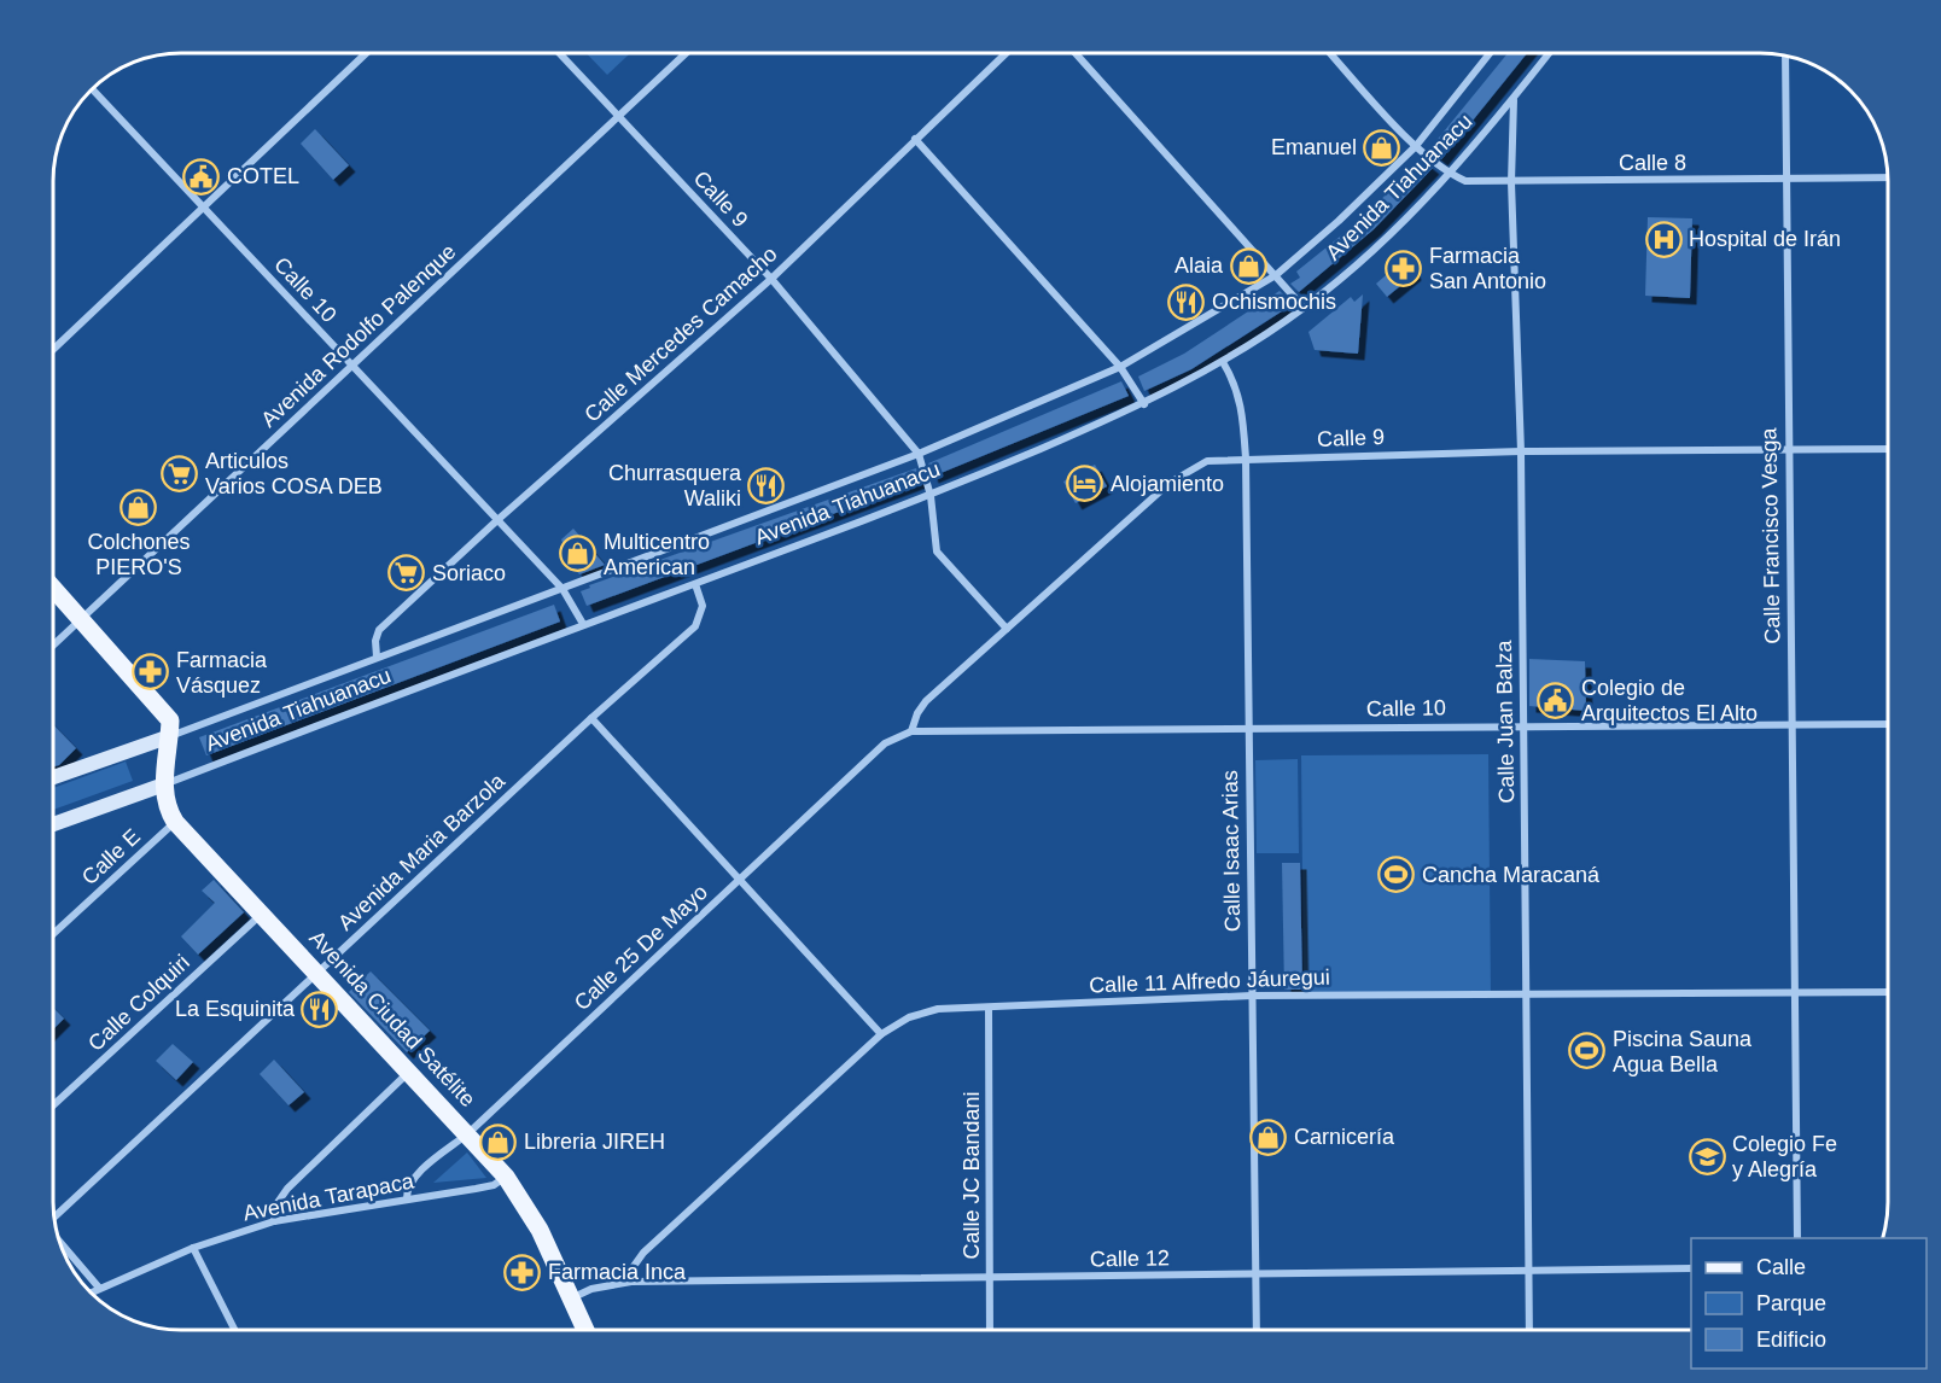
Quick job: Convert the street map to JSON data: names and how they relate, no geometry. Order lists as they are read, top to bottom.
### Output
{
  "streets": {
    "main road": ["Avenida Tiahuanacu", "Avenida Ciudad Satélite"],
    "street": [
      "Calle 8",
      "Calle 9",
      "Calle 10",
      "Calle Mercedes Camacho",
      "Avenida Rodolfo Palenque",
      "Calle Francisco Vesga",
      "Calle Juan Balza",
      "Calle Isaac Arias",
      "Avenida Maria Barzola",
      "Calle E",
      "Calle 25 De Mayo",
      "Calle 11 Alfredo Jáuregui",
      "Calle Colquiri",
      "Calle JC Bandani",
      "Avenida Tarapaca",
      "Calle 12"
    ]
  },
  "crossings": [
    ["Calle 8", "Avenida Tiahuanacu"],
    ["Calle 8", "Calle Francisco Vesga"],
    ["Calle 8", "Calle Juan Balza"],
    ["Avenida Tiahuanacu", "Calle 9"],
    ["Avenida Tiahuanacu", "Calle 10"],
    ["Avenida Tiahuanacu", "Calle Mercedes Camacho"],
    ["Avenida Tiahuanacu", "Calle Juan Balza"],
    ["Avenida Tiahuanacu", "Calle Isaac Arias"],
    ["Avenida Tiahuanacu", "Avenida Maria Barzola"],
    ["Avenida Tiahuanacu", "Avenida Ciudad Satélite"],
    ["Calle 9", "Calle 10"],
    ["Calle 9", "Calle Mercedes Camacho"],
    ["Calle 9", "Avenida Rodolfo Palenque"],
    ["Calle 9", "Calle Francisco Vesga"],
    ["Calle 9", "Calle Juan Balza"],
    ["Calle 9", "Calle Isaac Arias"],
    ["Calle 9", "Calle 25 De Mayo"],
    ["Calle 10", "Calle Mercedes Camacho"],
    ["Calle 10", "Avenida Rodolfo Palenque"],
    ["Calle 10", "Calle Francisco Vesga"],
    ["Calle 10", "Calle Juan Balza"],
    ["Calle 10", "Calle Isaac Arias"],
    ["Calle 10", "Calle 25 De Mayo"],
    ["Calle Francisco Vesga", "Calle 11 Alfredo Jáuregui"],
    ["Calle Juan Balza", "Calle 11 Alfredo Jáuregui"],
    ["Calle Juan Balza", "Calle 12"],
    ["Calle Isaac Arias", "Calle 11 Alfredo Jáuregui"],
    ["Calle Isaac Arias", "Calle 12"],
    ["Avenida Maria Barzola", "Avenida Ciudad Satélite"],
    ["Calle E", "Avenida Ciudad Satélite"],
    ["Calle 25 De Mayo", "Avenida Ciudad Satélite"],
    ["Calle 25 De Mayo", "Avenida Tarapaca"],
    ["Calle 11 Alfredo Jáuregui", "Calle JC Bandani"],
    ["Calle 11 Alfredo Jáuregui", "Calle 12"],
    ["Calle Colquiri", "Avenida Ciudad Satélite"],
    ["Avenida Ciudad Satélite", "Avenida Tarapaca"],
    ["Avenida Ciudad Satélite", "Calle 12"],
    ["Calle JC Bandani", "Calle 12"]
  ],
  "places": {
    "shop": [
      "Emanuel",
      "Alaia",
      "Colchones PIERO'S",
      "Multicentro American",
      "Carnicería",
      "Libreria JIREH"
    ],
    "public building": ["COTEL", "Colegio de Arquitectos El Alto"],
    "hospital": ["Hospital de Irán"],
    "pharmacy": ["Farmacia San Antonio", "Farmacia Vásquez", "Farmacia Inca"],
    "restaurant": ["Ochismochis", "Churrasquera Waliki", "La Esquinita"],
    "supermarket": ["Articulos Varios COSA DEB", "Soriaco"],
    "hotel": ["Alojamiento"],
    "sports": ["Cancha Maracaná", "Piscina Sauna Agua Bella"],
    "school or university": ["Colegio Fe y Alegría"]
  },
  "legend": ["Calle", "Parque", "Edificio"]
}
